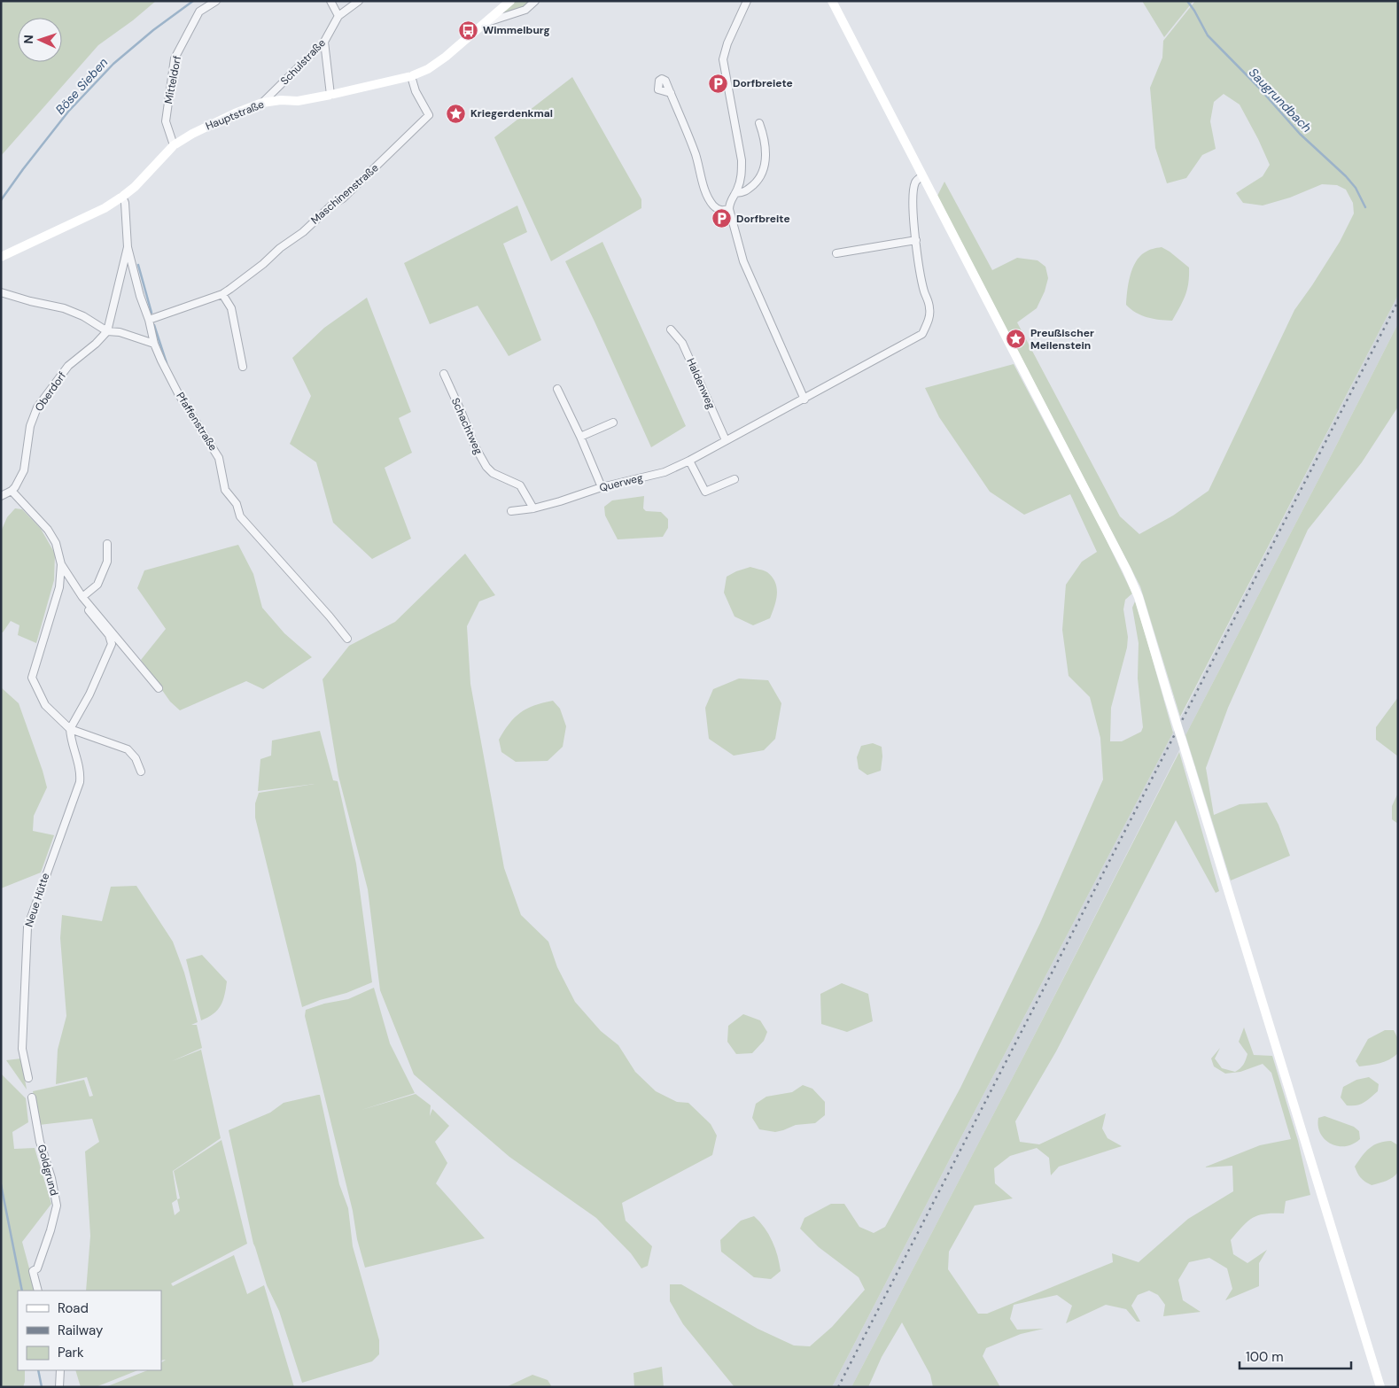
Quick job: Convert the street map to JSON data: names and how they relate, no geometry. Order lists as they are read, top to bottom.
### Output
{
  "streets": {
    "main road": ["Hauptstraße"],
    "street": [
      "Schulstraße",
      "Mitteldorf",
      "Maschinenstraße",
      "Haldenweg",
      "Oberdorf",
      "Pfaffenstraße",
      "Schachtweg",
      "Querweg",
      "Neue Hütte",
      "Goldgrund"
    ]
  },
  "crossings": [
    ["Schulstraße", "Hauptstraße"],
    ["Mitteldorf", "Hauptstraße"],
    ["Hauptstraße", "Maschinenstraße"],
    ["Hauptstraße", "Oberdorf"],
    ["Maschinenstraße", "Pfaffenstraße"],
    ["Haldenweg", "Querweg"],
    ["Oberdorf", "Pfaffenstraße"],
    ["Schachtweg", "Querweg"]
  ],
  "water": ["Böse Sieben", "Saugrundbach"],
  "places": {
    "bus stop": ["Wimmelburg"],
    "parking": ["Dorfbreiete", "Dorfbreite"],
    "place": ["Kriegerdenkmal", "Preußischer Meilenstein"]
  },
  "legend": ["Road", "Railway", "Park"],
  "scale_bar": "100 m",
  "north": "left"
}
